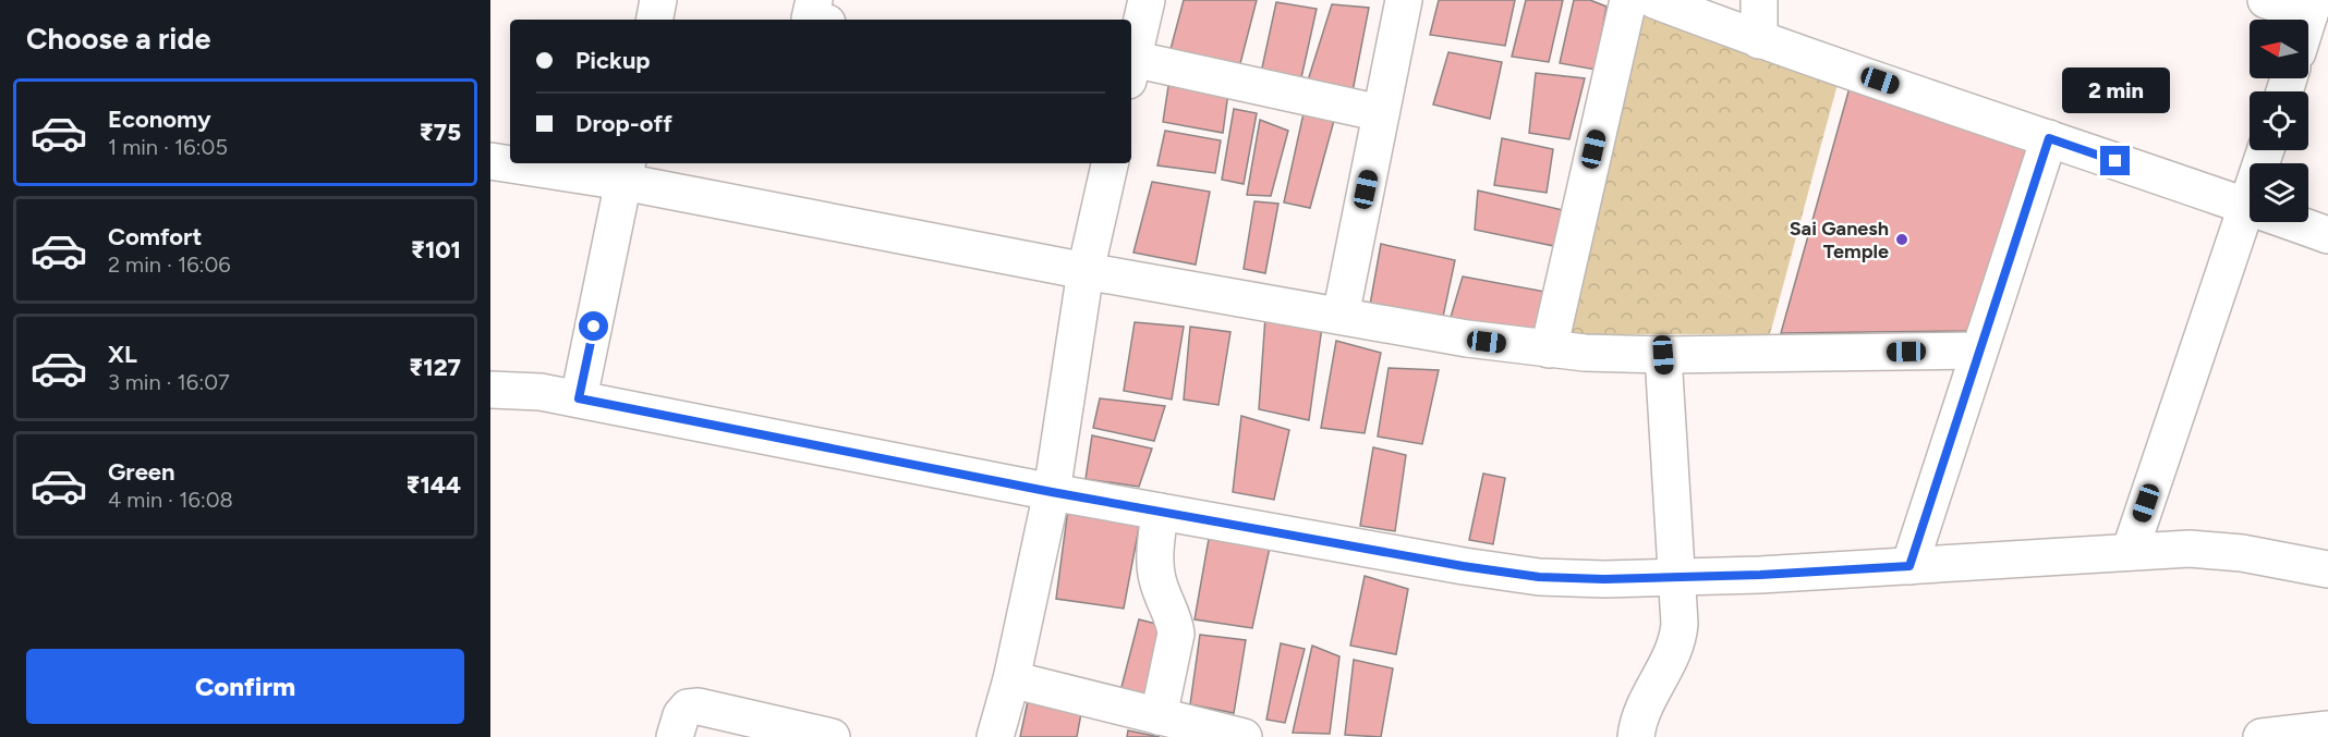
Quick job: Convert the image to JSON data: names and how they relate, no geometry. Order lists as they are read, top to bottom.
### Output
{
  "places": ["Sai Ganesh Temple"],
  "north": "left",
  "page": {
    "heading": "Choose a ride",
    "banner": ["Pickup", "Drop-off"],
    "bubble": "2 min",
    "list": [
      {
        "name": "Economy",
        "note": "1 min · 16:05",
        "value": "₹75"
      },
      {
        "name": "Comfort",
        "note": "2 min · 16:06",
        "value": "₹101"
      },
      {
        "name": "XL",
        "note": "3 min · 16:07",
        "value": "₹127"
      },
      {
        "name": "Green",
        "note": "4 min · 16:08",
        "value": "₹144"
      }
    ],
    "buttons": "Confirm"
  }
}
